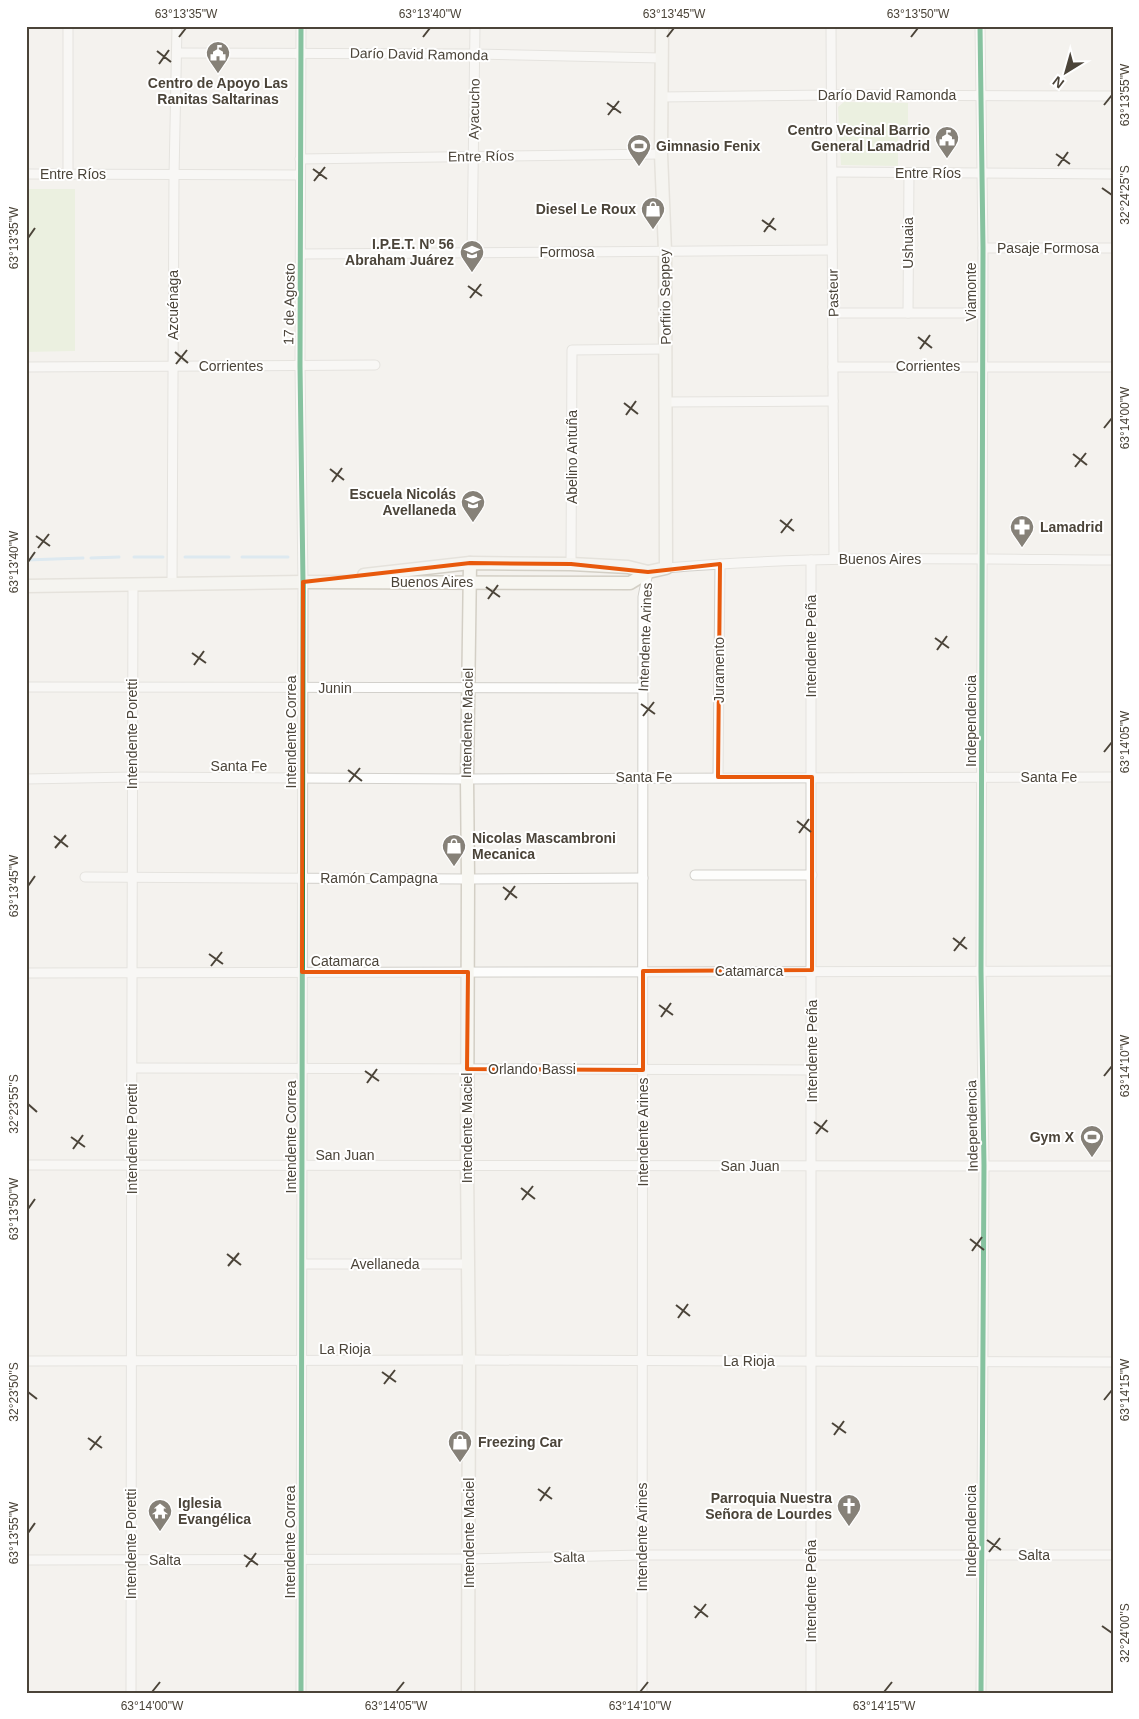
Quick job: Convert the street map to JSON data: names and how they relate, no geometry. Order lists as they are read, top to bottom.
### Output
{
  "streets": {
    "main road": ["Porfirio Seppey", "Buenos Aires", "Intendente Maciel"],
    "street": [
      "Darío David Ramonda",
      "Ayacucho",
      "Entre Ríos",
      "Ushuaia",
      "Pasaje Formosa",
      "Formosa",
      "Viamonte",
      "Pasteur",
      "17 de Agosto",
      "Azcuénaga",
      "Corrientes",
      "Abelino Antuña",
      "Intendente Arines",
      "Intendente Peña",
      "Juramento",
      "Junin",
      "Independencia",
      "Intendente Correa",
      "Intendente Poretti",
      "Santa Fe",
      "Ramón Campagna",
      "Catamarca",
      "Orlando Bassi",
      "San Juan",
      "Avellaneda",
      "La Rioja",
      "Salta"
    ]
  },
  "crossings": [
    ["Darío David Ramonda", "Ayacucho"],
    ["Darío David Ramonda", "Viamonte"],
    ["Darío David Ramonda", "Pasteur"],
    ["Darío David Ramonda", "Porfirio Seppey"],
    ["Darío David Ramonda", "17 de Agosto"],
    ["Darío David Ramonda", "Azcuénaga"],
    ["Ayacucho", "Entre Ríos"],
    ["Ayacucho", "Formosa"],
    ["Entre Ríos", "Ushuaia"],
    ["Entre Ríos", "Viamonte"],
    ["Entre Ríos", "Pasteur"],
    ["Entre Ríos", "Porfirio Seppey"],
    ["Entre Ríos", "17 de Agosto"],
    ["Entre Ríos", "Azcuénaga"],
    ["Pasaje Formosa", "Viamonte"],
    ["Formosa", "Pasteur"],
    ["Formosa", "Porfirio Seppey"],
    ["Formosa", "17 de Agosto"],
    ["Viamonte", "Corrientes"],
    ["Viamonte", "Buenos Aires"],
    ["Viamonte", "Independencia"],
    ["Pasteur", "Corrientes"],
    ["Pasteur", "Buenos Aires"],
    ["Porfirio Seppey", "Abelino Antuña"],
    ["Porfirio Seppey", "Buenos Aires"],
    ["17 de Agosto", "Corrientes"],
    ["17 de Agosto", "Buenos Aires"],
    ["17 de Agosto", "Intendente Correa"],
    ["Azcuénaga", "Corrientes"],
    ["Azcuénaga", "Buenos Aires"],
    ["Abelino Antuña", "Buenos Aires"],
    ["Buenos Aires", "Intendente Arines"],
    ["Buenos Aires", "Intendente Peña"],
    ["Buenos Aires", "Juramento"],
    ["Buenos Aires", "Independencia"],
    ["Buenos Aires", "Intendente Maciel"],
    ["Buenos Aires", "Intendente Correa"],
    ["Buenos Aires", "Intendente Poretti"],
    ["Intendente Arines", "Junin"],
    ["Intendente Arines", "Santa Fe"],
    ["Intendente Arines", "Ramón Campagna"],
    ["Intendente Arines", "Catamarca"],
    ["Intendente Arines", "Orlando Bassi"],
    ["Intendente Arines", "San Juan"],
    ["Intendente Arines", "La Rioja"],
    ["Intendente Arines", "Salta"],
    ["Intendente Peña", "Santa Fe"],
    ["Intendente Peña", "Catamarca"],
    ["Intendente Peña", "Orlando Bassi"],
    ["Intendente Peña", "San Juan"],
    ["Intendente Peña", "La Rioja"],
    ["Intendente Peña", "Salta"],
    ["Juramento", "Santa Fe"],
    ["Junin", "Intendente Maciel"],
    ["Junin", "Intendente Correa"],
    ["Junin", "Intendente Poretti"],
    ["Independencia", "Santa Fe"],
    ["Independencia", "Catamarca"],
    ["Independencia", "San Juan"],
    ["Independencia", "La Rioja"],
    ["Independencia", "Salta"],
    ["Intendente Maciel", "Santa Fe"],
    ["Intendente Maciel", "Ramón Campagna"],
    ["Intendente Maciel", "Catamarca"],
    ["Intendente Maciel", "Orlando Bassi"],
    ["Intendente Maciel", "San Juan"],
    ["Intendente Maciel", "Avellaneda"],
    ["Intendente Maciel", "La Rioja"],
    ["Intendente Maciel", "Salta"],
    ["Intendente Correa", "Santa Fe"],
    ["Intendente Correa", "Ramón Campagna"],
    ["Intendente Correa", "Catamarca"],
    ["Intendente Correa", "Orlando Bassi"],
    ["Intendente Correa", "San Juan"],
    ["Intendente Correa", "Avellaneda"],
    ["Intendente Correa", "La Rioja"],
    ["Intendente Correa", "Salta"],
    ["Intendente Poretti", "Santa Fe"],
    ["Intendente Poretti", "Ramón Campagna"],
    ["Intendente Poretti", "Catamarca"],
    ["Intendente Poretti", "Orlando Bassi"],
    ["Intendente Poretti", "San Juan"],
    ["Intendente Poretti", "La Rioja"],
    ["Intendente Poretti", "Salta"]
  ],
  "places": {
    "public building": ["Centro de Apoyo Las Ranitas Saltarinas", "Centro Vecinal Barrio General Lamadrid"],
    "sports": ["Gimnasio Fenix", "Gym X"],
    "shop": ["Diesel Le Roux", "Nicolas Mascambroni Mecanica", "Freezing Car"],
    "school or university": ["I.P.E.T. Nº 56 Abraham Juárez", "Escuela Nicolás Avellaneda"],
    "pharmacy": ["Lamadrid"],
    "church": ["Parroquia Nuestra Señora de Lourdes"],
    "temple": ["Iglesia Evangélica"]
  },
  "north": "bottom left",
  "coordinates": [
    "63°13'35\"W",
    "63°13'40\"W",
    "63°13'45\"W",
    "63°13'50\"W",
    "63°13'55\"W",
    "32°24'25\"S",
    "63°14'00\"W",
    "63°14'05\"W",
    "63°14'10\"W",
    "32°23'55\"S",
    "63°14'15\"W",
    "32°23'50\"S",
    "32°24'00\"S"
  ]
}
